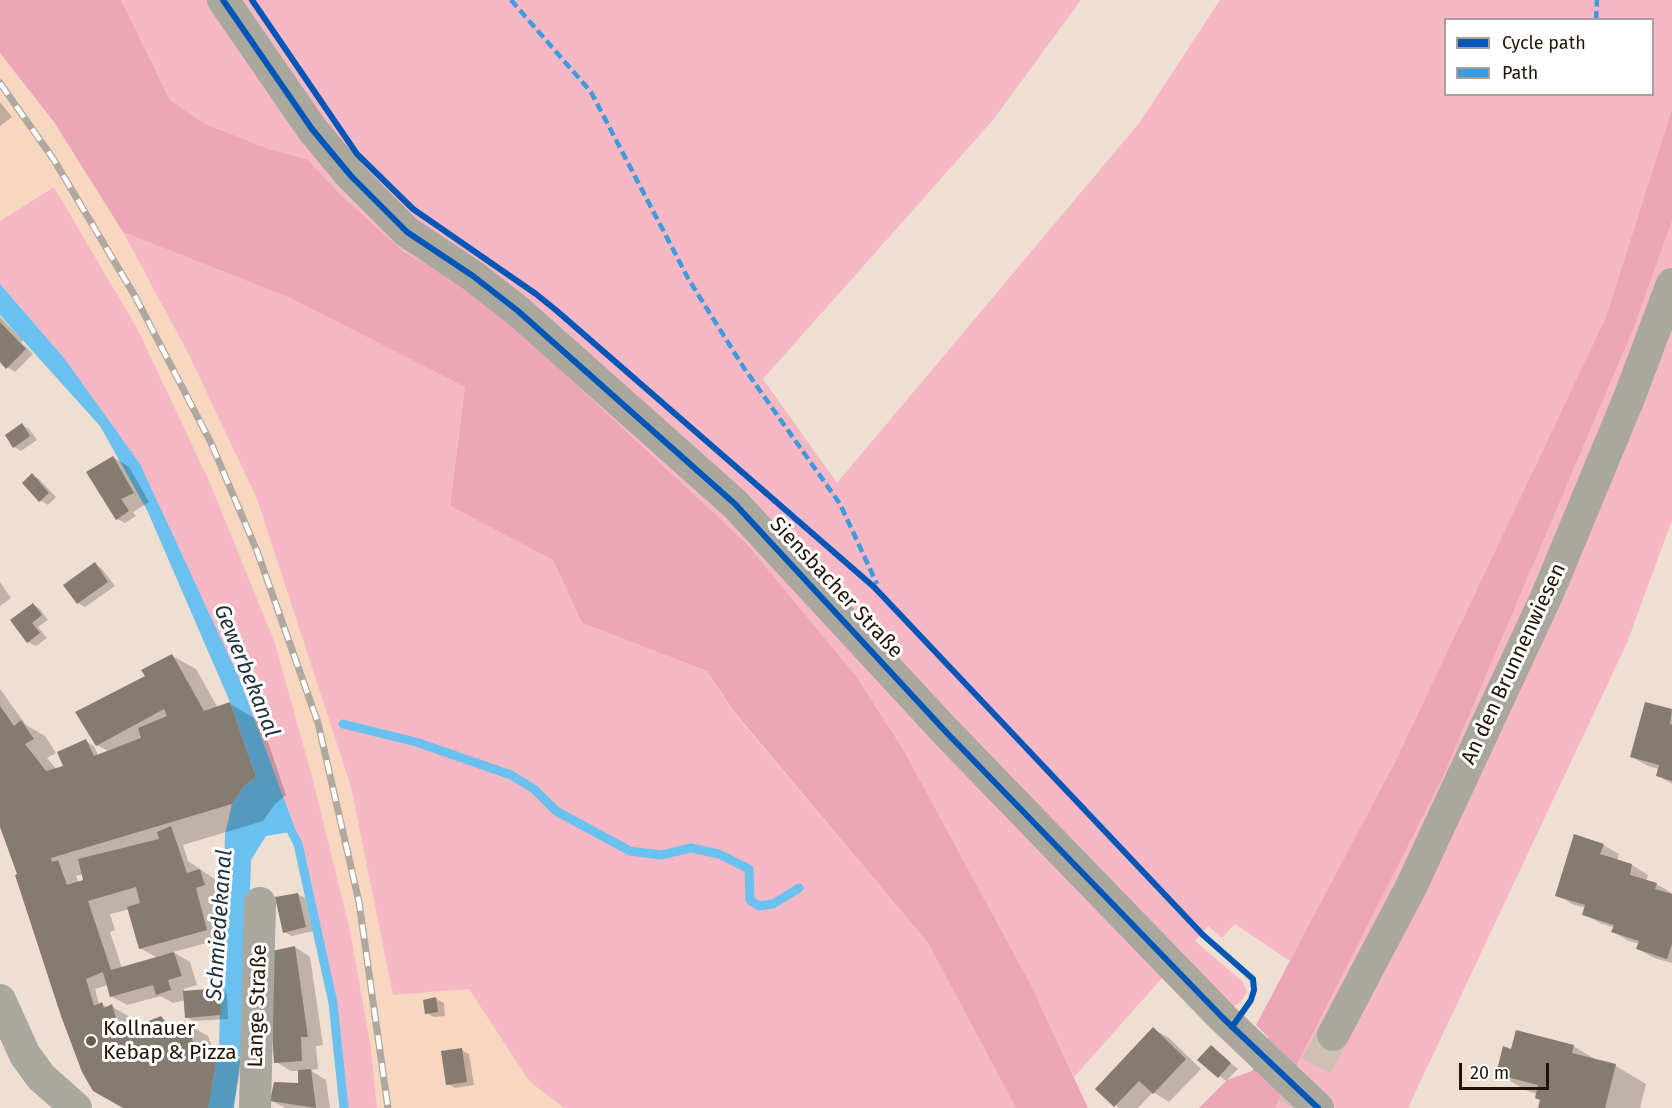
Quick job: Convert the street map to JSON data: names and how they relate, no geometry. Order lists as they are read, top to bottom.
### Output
{
  "streets": {
    "street": ["Siensbacher Straße", "An den Brunnenwiesen", "Lange Straße"]
  },
  "water": ["Gewerbekanal", "Schmiedekanal"],
  "places": ["Kollnauer Kebap & Pizza"],
  "legend": ["Cycle path", "Path"],
  "scale_bar": "20 m"
}
